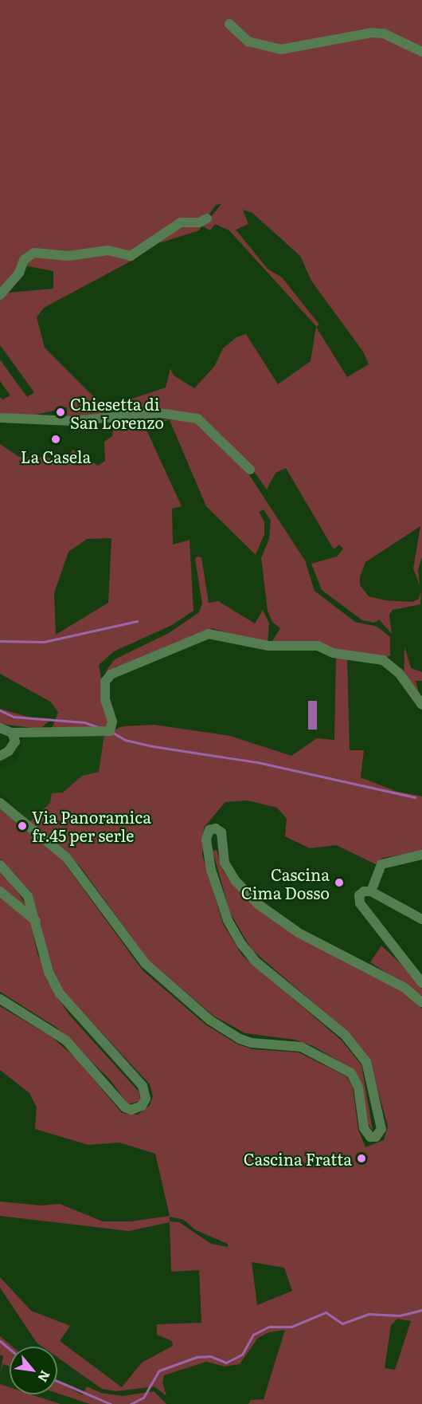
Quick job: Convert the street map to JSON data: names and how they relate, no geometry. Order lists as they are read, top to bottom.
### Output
{
  "places": [
    "Chiesetta di San Lorenzo",
    "La Casela",
    "Via Panoramica fr.45 per serle",
    "Cascina Cima Dosso",
    "Cascina Fratta"
  ],
  "north": "bottom right"
}
